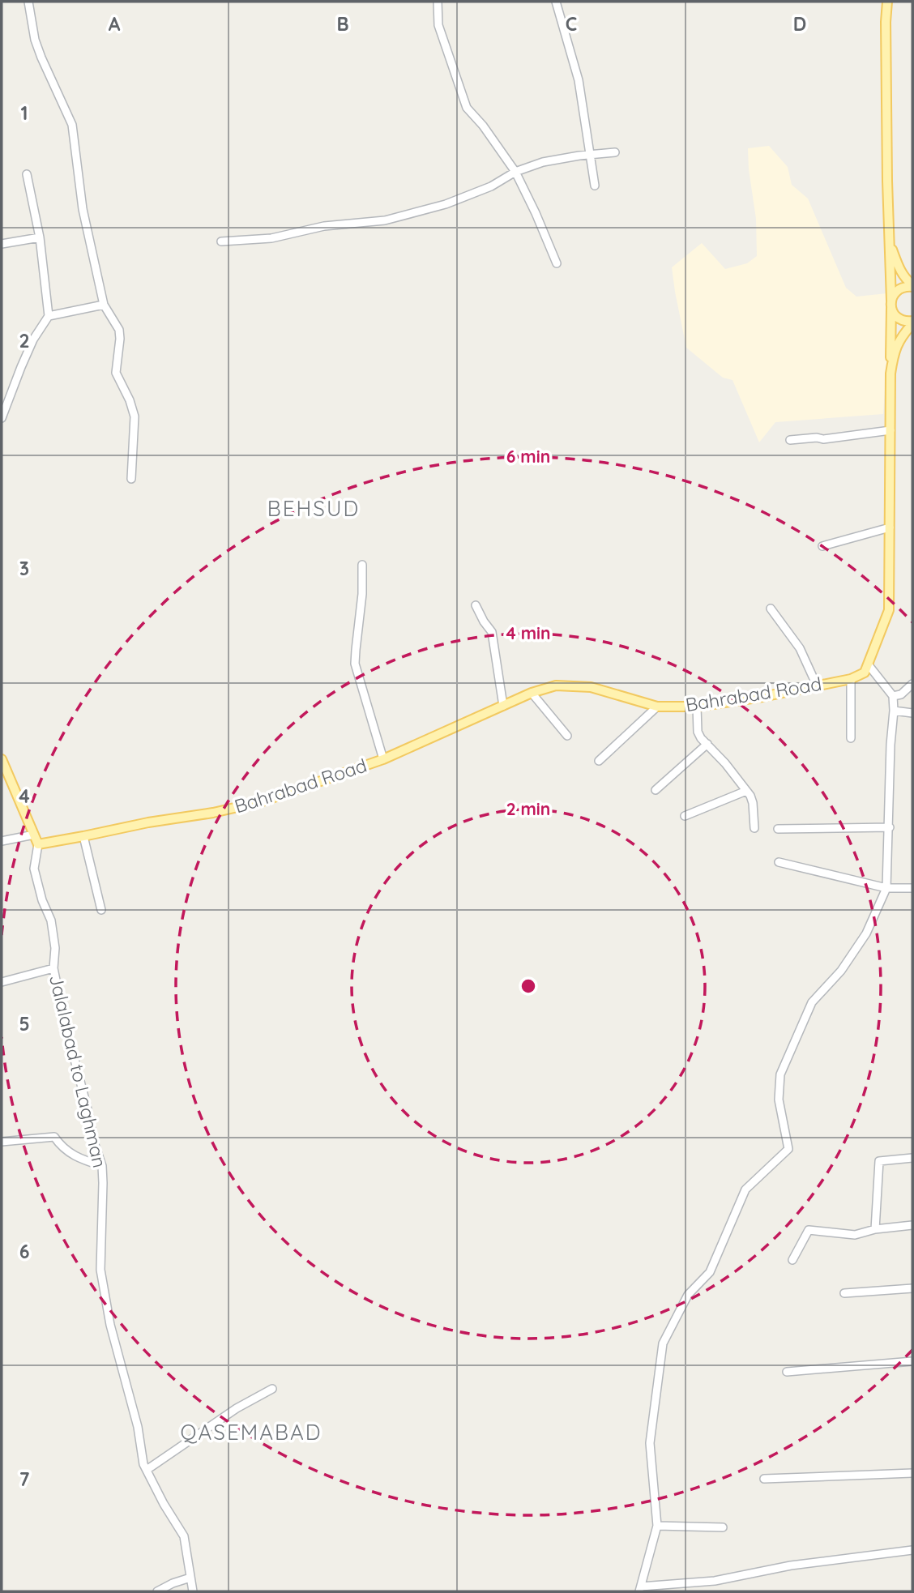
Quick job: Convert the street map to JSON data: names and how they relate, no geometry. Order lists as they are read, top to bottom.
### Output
{
  "streets": {
    "main road": ["Bahrabad Road"],
    "street": ["Jalalabad to Laghman"]
  },
  "crossings": [
    ["Bahrabad Road", "Jalalabad to Laghman"]
  ],
  "districts": ["BEHSUD", "QASEMABAD"],
  "grid": {
    "columns": [
      "A",
      "B",
      "C",
      "D"
    ],
    "rows": [
      "1",
      "2",
      "3",
      "4",
      "5",
      "6",
      "7"
    ]
  },
  "rings": ["6 min", "4 min", "2 min"]
}
